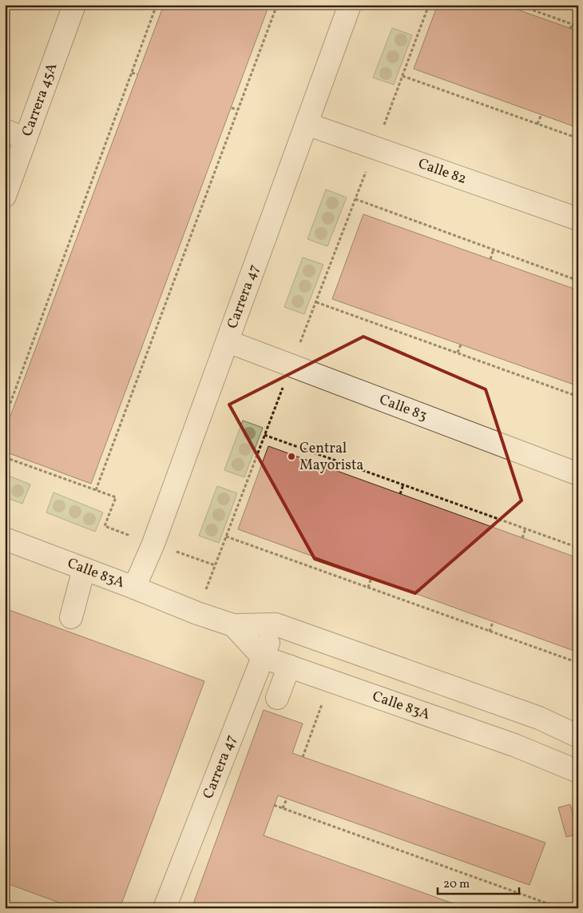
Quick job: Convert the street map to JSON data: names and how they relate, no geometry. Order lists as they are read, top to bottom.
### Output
{
  "streets": {
    "street": [
      "Carrera 45A",
      "Calle 82",
      "Carrera 47",
      "Calle 83",
      "Calle 83A"
    ]
  },
  "crossings": [
    ["Calle 82", "Carrera 47"],
    ["Carrera 47", "Calle 83"],
    ["Carrera 47", "Calle 83A"]
  ],
  "places": ["Central Mayorista"],
  "scale_bar": "20 m"
}
